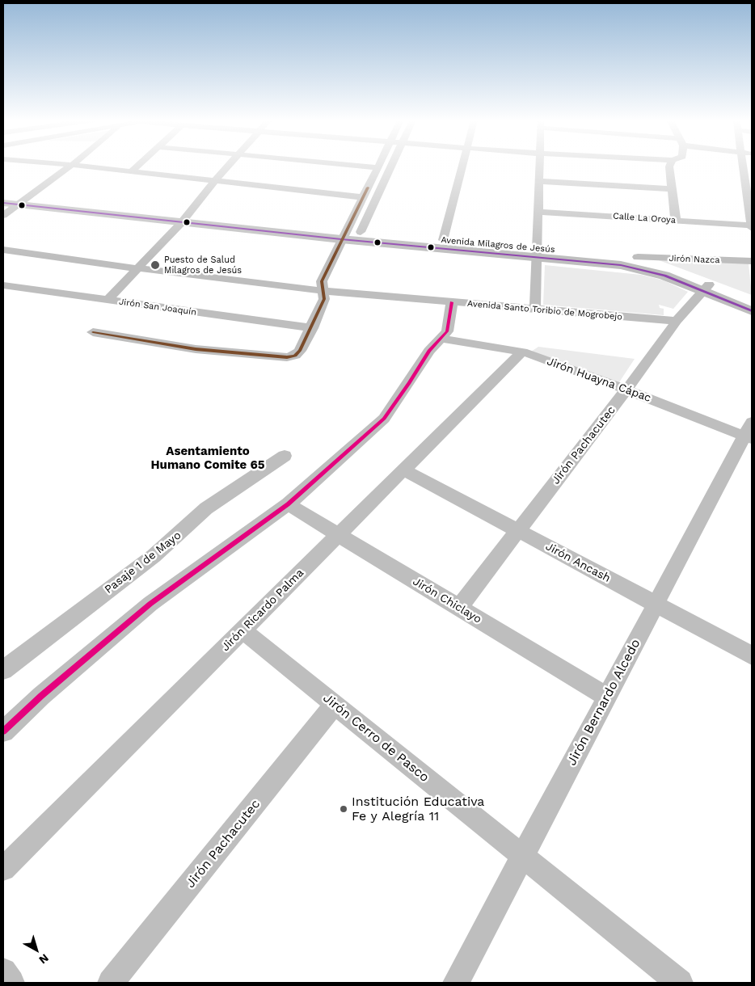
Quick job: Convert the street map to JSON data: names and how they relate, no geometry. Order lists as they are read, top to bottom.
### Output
{
  "streets": {
    "street": [
      "Calle La Oroya",
      "Avenida Milagros de Jesús",
      "Jirón Nazca",
      "Jirón San Joaquín",
      "Avenida Santo Toribio de Mogrobejo",
      "Jirón Huayna Cápac",
      "Jirón Pachacutec",
      "Pasaje 1 de Mayo",
      "Jirón Ancash",
      "Jirón Chiclayo",
      "Jirón Ricardo Palma",
      "Jirón Bernardo Alcedo",
      "Jirón Cerro de Pasco"
    ]
  },
  "crossings": [
    ["Avenida Milagros de Jesús", "Jirón Nazca"],
    ["Avenida Milagros de Jesús", "Jirón Pachacutec"],
    ["Avenida Santo Toribio de Mogrobejo", "Jirón Pachacutec"],
    ["Jirón Huayna Cápac", "Jirón Pachacutec"],
    ["Jirón Huayna Cápac", "Jirón Ricardo Palma"],
    ["Jirón Huayna Cápac", "Jirón Bernardo Alcedo"],
    ["Jirón Pachacutec", "Jirón Ancash"],
    ["Jirón Pachacutec", "Jirón Chiclayo"],
    ["Jirón Pachacutec", "Jirón Cerro de Pasco"],
    ["Jirón Ancash", "Jirón Ricardo Palma"],
    ["Jirón Ancash", "Jirón Bernardo Alcedo"],
    ["Jirón Chiclayo", "Jirón Ricardo Palma"],
    ["Jirón Chiclayo", "Jirón Bernardo Alcedo"],
    ["Jirón Ricardo Palma", "Jirón Cerro de Pasco"],
    ["Jirón Bernardo Alcedo", "Jirón Cerro de Pasco"]
  ],
  "districts": ["Asentamiento Humano Comite 65"],
  "places": ["Puesto de Salud Milagros de Jesús", "Institución Educativa Fe y Alegría 11"],
  "north": "bottom right"
}
